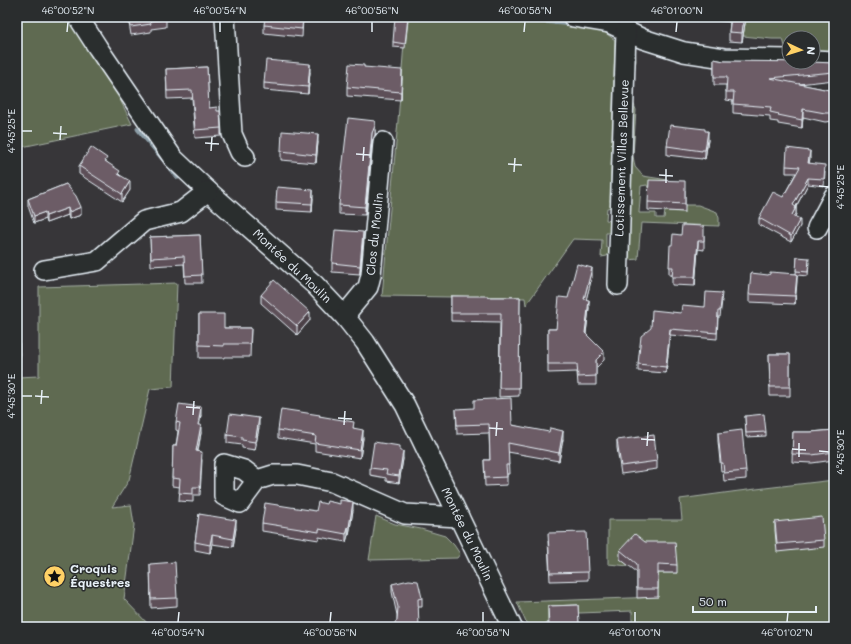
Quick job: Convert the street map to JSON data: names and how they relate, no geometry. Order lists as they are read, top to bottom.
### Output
{
  "streets": {
    "street": ["Lotissement Villas Bellevue", "Clos du Moulin", "Montée du Moulin"]
  },
  "crossings": [
    ["Clos du Moulin", "Montée du Moulin"]
  ],
  "places": {
    "place": ["Croquis Équestres"]
  },
  "scale_bar": "50 m",
  "north": "right",
  "coordinates": [
    "46°00'52\"N",
    "46°00'54\"N",
    "46°00'56\"N",
    "46°00'58\"N",
    "46°01'00\"N",
    "4°45'25\"E",
    "4°45'30\"E",
    "46°01'02\"N"
  ]
}
